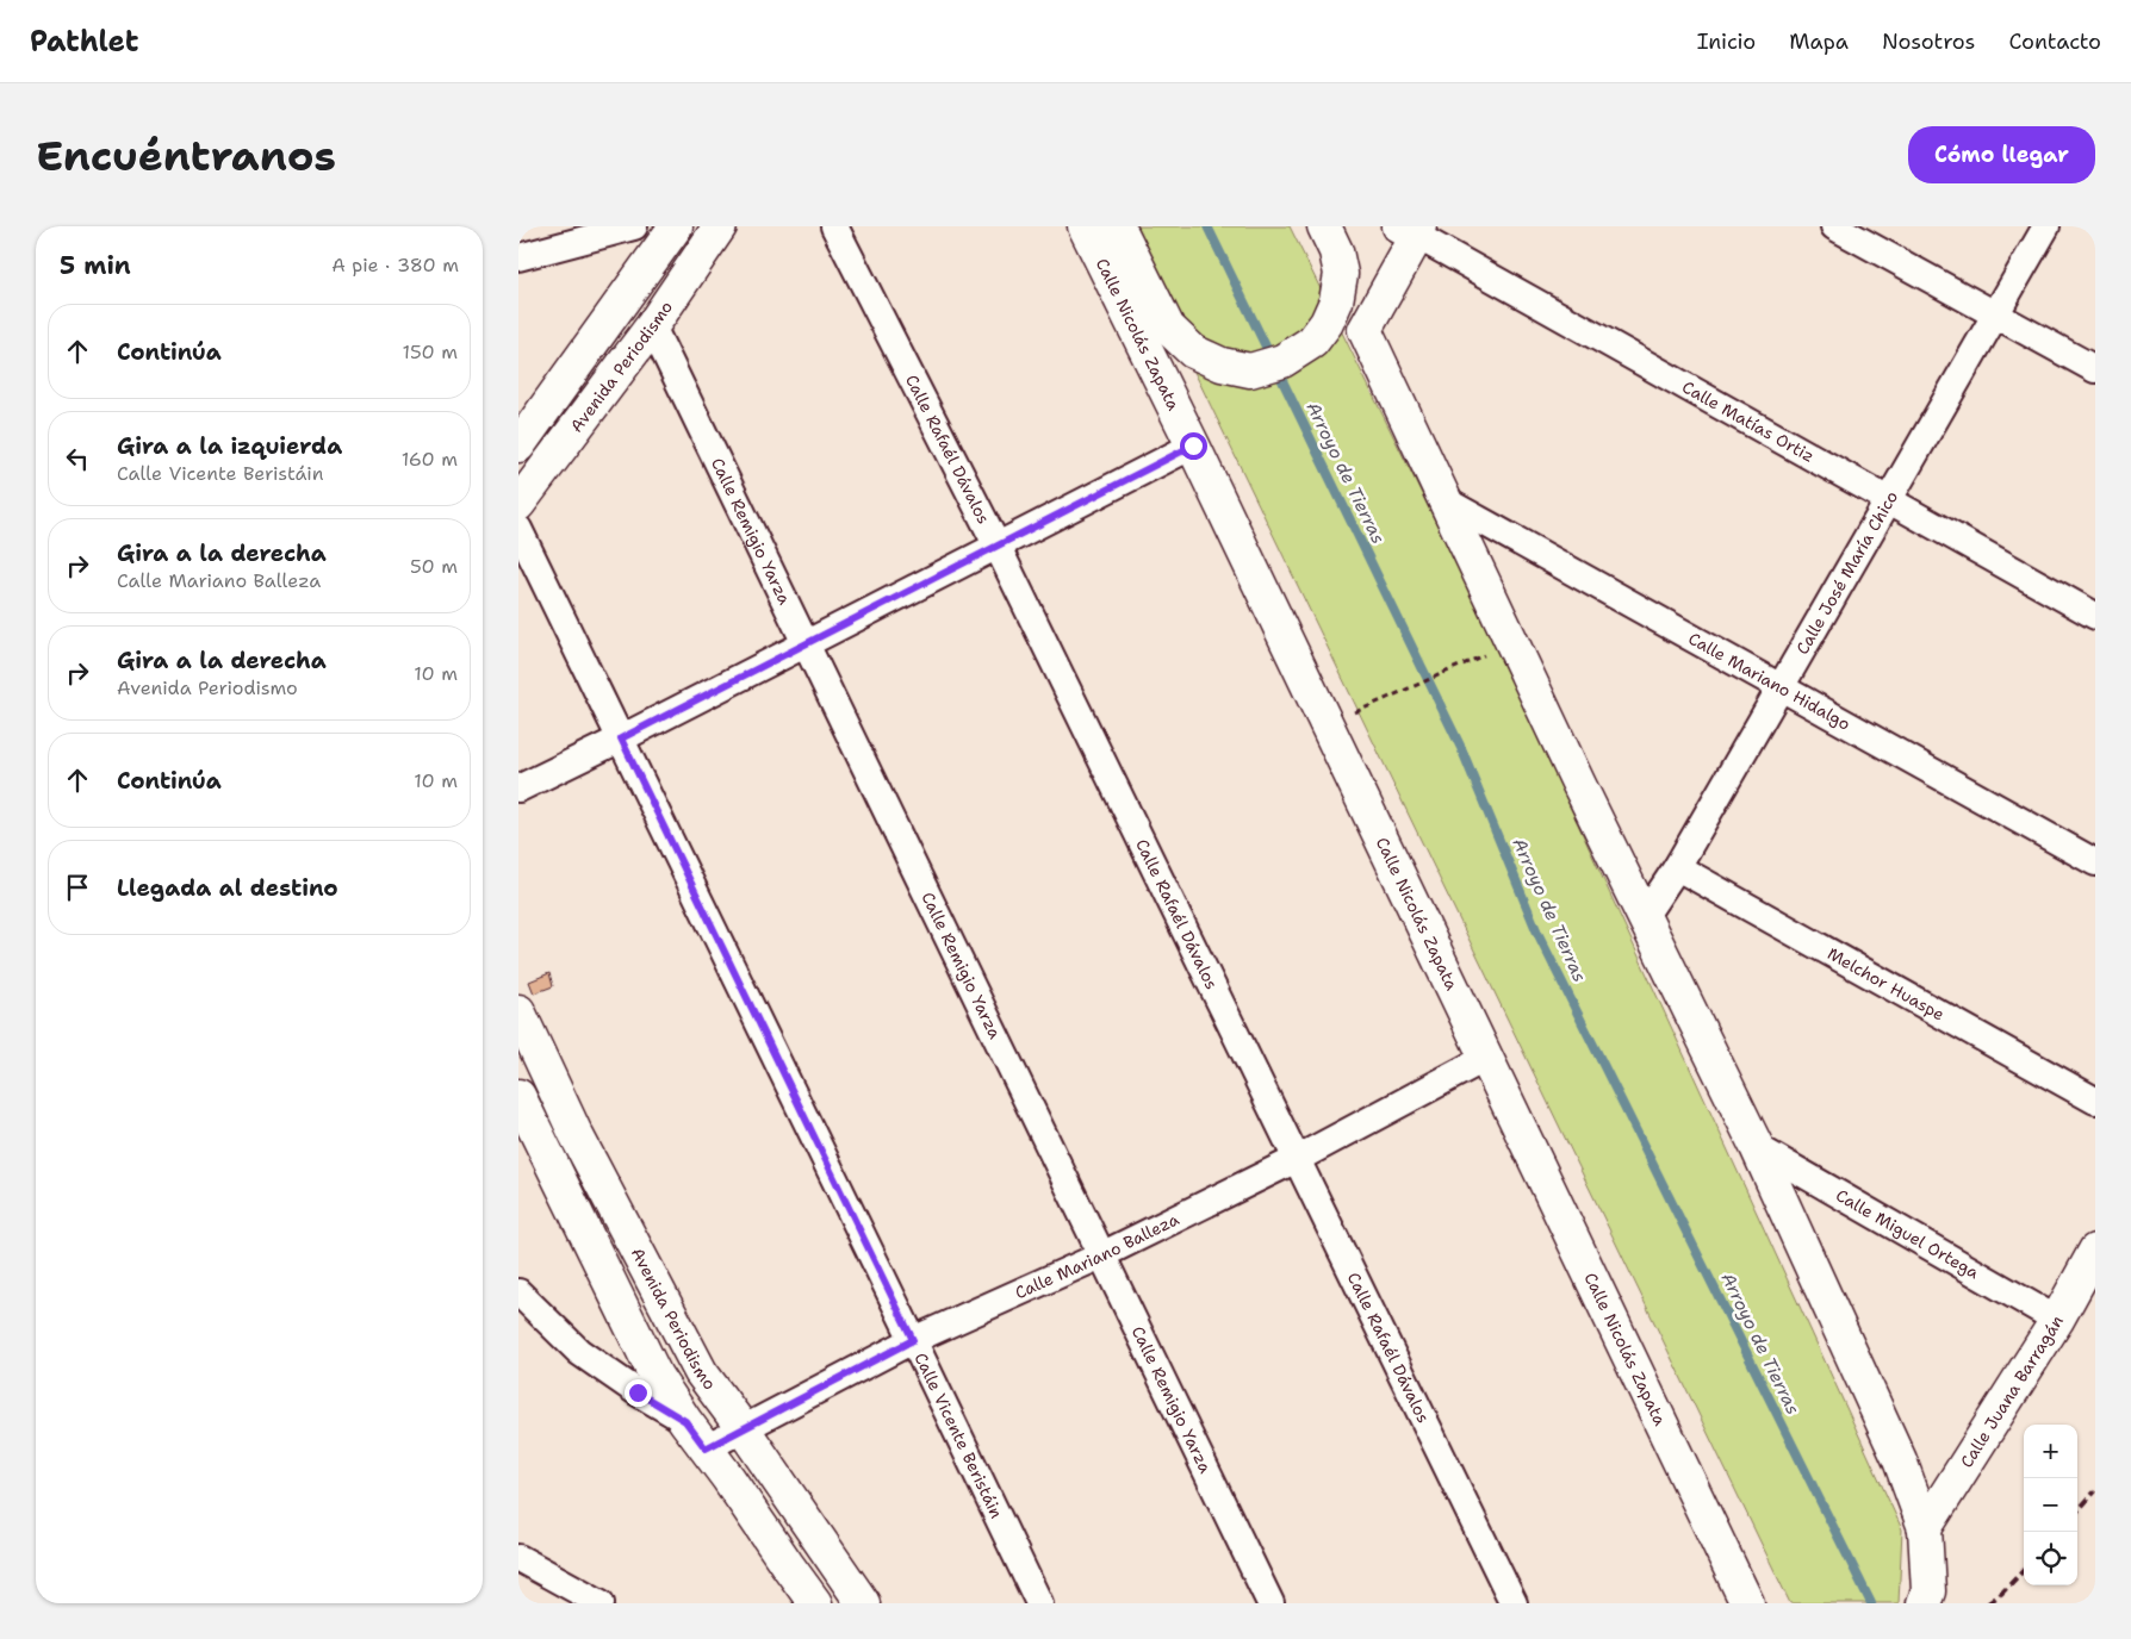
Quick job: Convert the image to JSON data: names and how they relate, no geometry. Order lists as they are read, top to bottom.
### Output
{
  "streets": {
    "street": [
      "Calle Nicolás Zapata",
      "Avenida Periodismo",
      "Calle Matías Ortiz",
      "Calle Rafaél Dávalos",
      "Calle Remigio Yarza",
      "Calle José María Chico",
      "Calle Mariano Hidalgo",
      "Melchor Huaspe",
      "Calle Miguel Ortega",
      "Calle Mariano Balleza",
      "Calle Juana Barragán",
      "Calle Vicente Beristáin"
    ]
  },
  "crossings": [
    ["Calle Nicolás Zapata", "Calle Mariano Balleza"],
    ["Avenida Periodismo", "Calle Remigio Yarza"],
    ["Avenida Periodismo", "Calle Mariano Balleza"],
    ["Calle Matías Ortiz", "Calle José María Chico"],
    ["Calle Rafaél Dávalos", "Calle Mariano Balleza"],
    ["Calle Remigio Yarza", "Calle Mariano Balleza"],
    ["Calle José María Chico", "Calle Mariano Hidalgo"],
    ["Calle José María Chico", "Melchor Huaspe"],
    ["Calle Miguel Ortega", "Calle Juana Barragán"],
    ["Calle Mariano Balleza", "Calle Vicente Beristáin"]
  ],
  "water": ["Arroyo de Tierras"],
  "page": {
    "header": "Pathlet",
    "nav": [
      "Inicio",
      "Mapa",
      "Nosotros",
      "Contacto"
    ],
    "buttons": "Cómo llegar",
    "title": "Encuéntranos",
    "heading": ["5 min", "A pie · 380 m"],
    "list": [
      ["Continúa", "150 m"],
      ["Gira a la izquierda", "Calle Vicente Beristáin", "160 m"],
      ["Gira a la derecha", "Calle Mariano Balleza", "50 m"],
      ["Gira a la derecha", "Avenida Periodismo", "10 m"],
      ["Continúa", "10 m"],
      "Llegada al destino"
    ],
    "map_buttons": ["+", "−"]
  }
}
